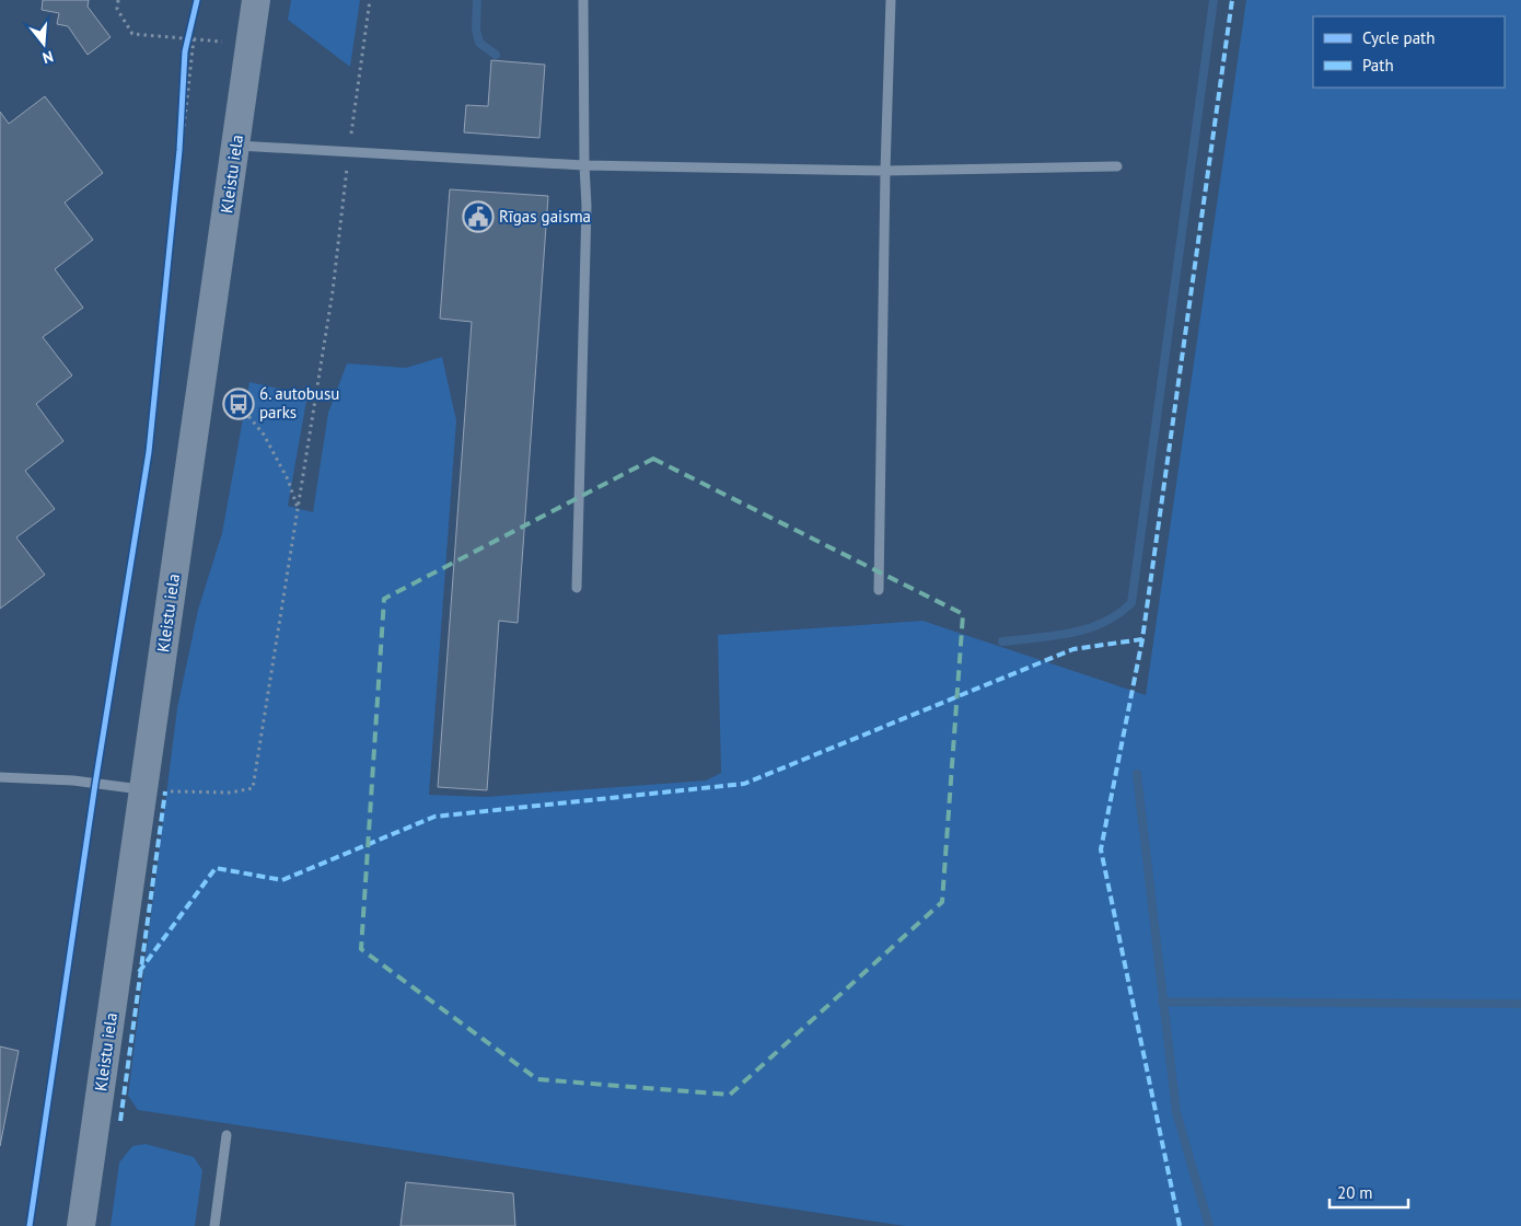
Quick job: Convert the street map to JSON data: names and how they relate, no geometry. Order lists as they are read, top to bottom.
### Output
{
  "streets": {
    "main road": ["Kleistu iela"]
  },
  "places": {
    "public building": ["Rīgas gaisma"],
    "bus stop": ["6. autobusu parks"]
  },
  "legend": ["Cycle path", "Path"],
  "scale_bar": "20 m",
  "north": "bottom"
}
